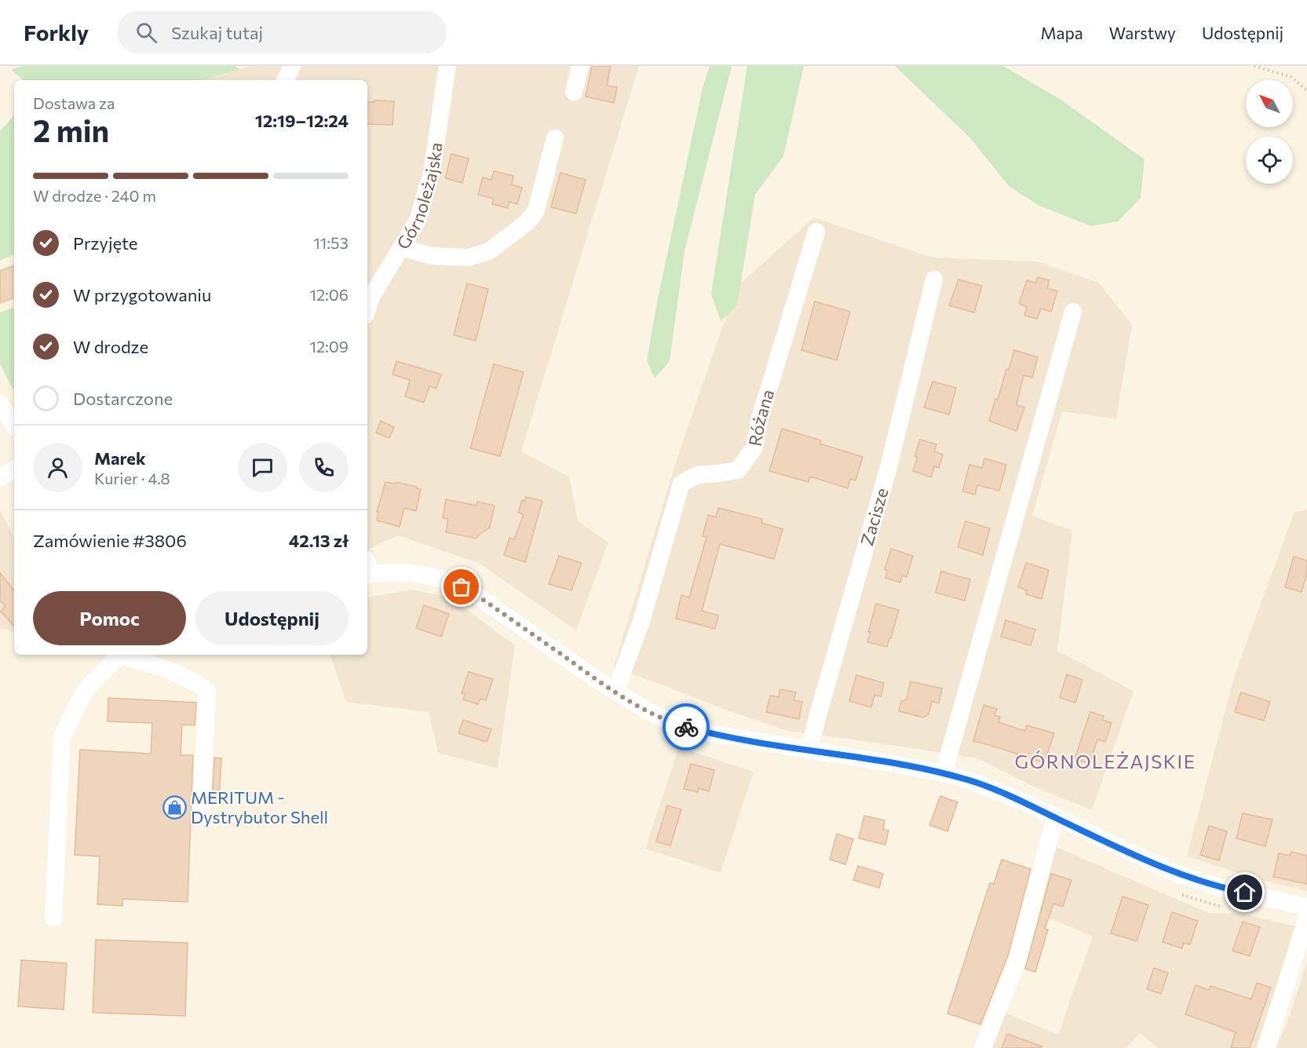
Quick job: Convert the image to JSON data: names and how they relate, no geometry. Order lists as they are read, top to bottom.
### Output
{
  "streets": {
    "street": ["Górnoleżajska", "Różana", "Zacisze"]
  },
  "districts": ["GÓRNOLEŻAJSKIE"],
  "places": {
    "shop": ["MERITUM - Dystrybutor Shell"]
  },
  "north": "top left",
  "page": {
    "header": "Forkly",
    "search": "Szukaj tutaj",
    "nav": ["Mapa", "Warstwy", "Udostępnij"],
    "heading": ["2 min", "Dostawa za", "12:19–12:24"],
    "panel": [
      "Marek",
      "Kurier · 4.8",
      "Zamówienie #3806",
      "42.13 zł"
    ],
    "bar": "W drodze · 240 m",
    "list": [
      ["Przyjęte", "11:53"],
      ["W przygotowaniu", "12:06"],
      ["W drodze", "12:09"],
      "Dostarczone"
    ],
    "buttons": ["Pomoc", "Udostępnij"]
  }
}
